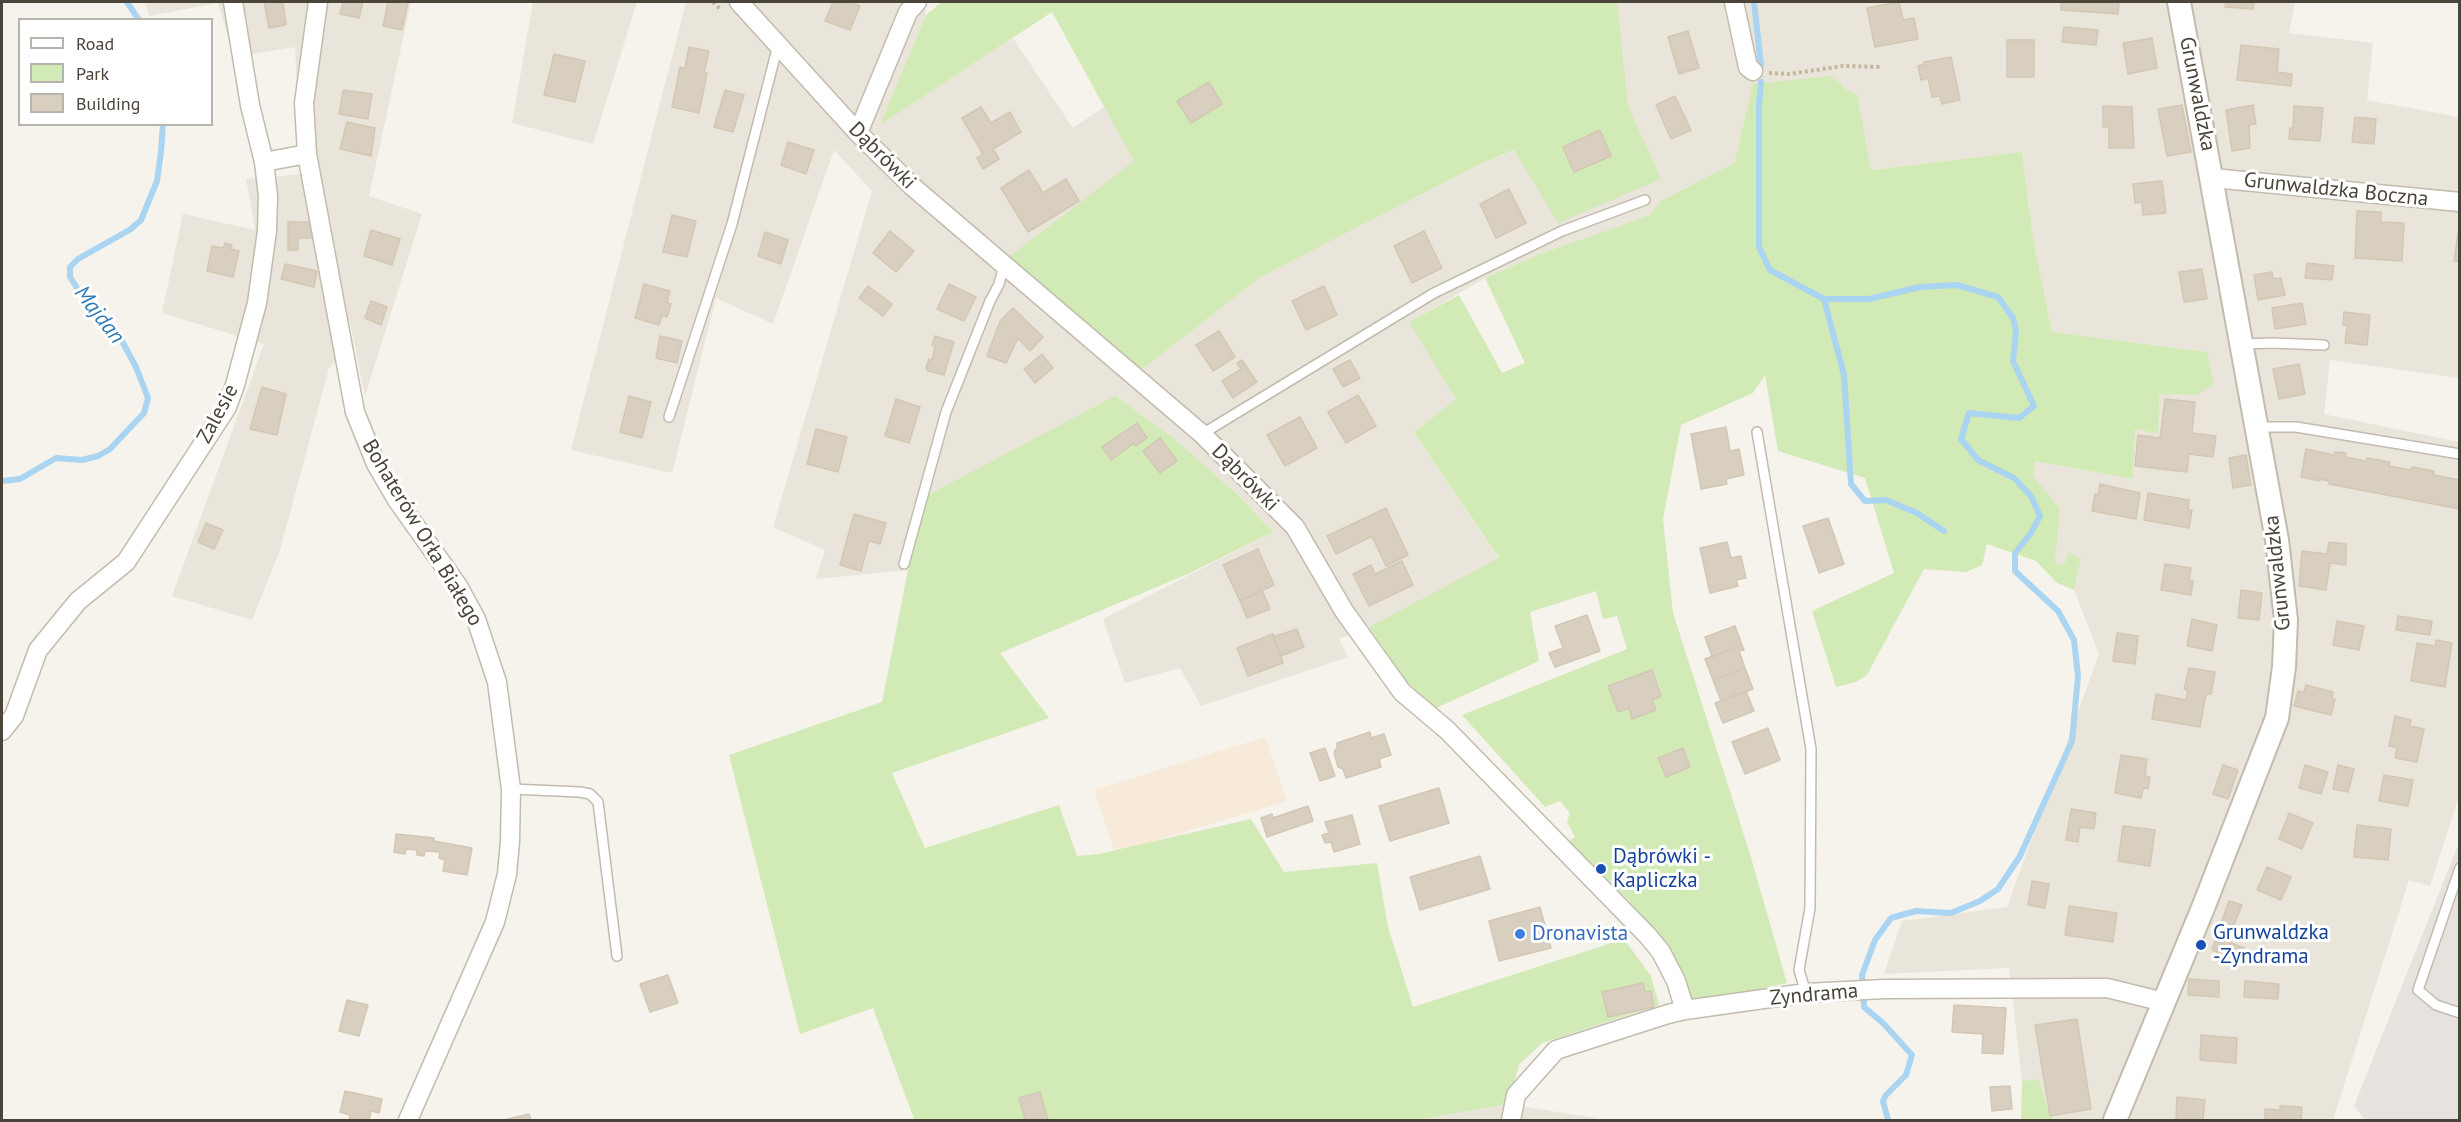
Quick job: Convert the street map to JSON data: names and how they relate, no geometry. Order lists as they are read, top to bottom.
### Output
{
  "streets": {
    "street": [
      "Grunwaldzka",
      "Dąbrówki",
      "Grunwaldzka Boczna",
      "Zalesie",
      "Bohaterów Orła Białego",
      "Zyndrama"
    ]
  },
  "crossings": [
    ["Grunwaldzka", "Grunwaldzka Boczna"],
    ["Grunwaldzka", "Zyndrama"],
    ["Dąbrówki", "Zyndrama"]
  ],
  "water": ["Majdan"],
  "places": ["Dąbrówki - Kapliczka", "Dronavista", "Grunwaldzka -Zyndrama"],
  "legend": ["Road", "Park", "Building"]
}
